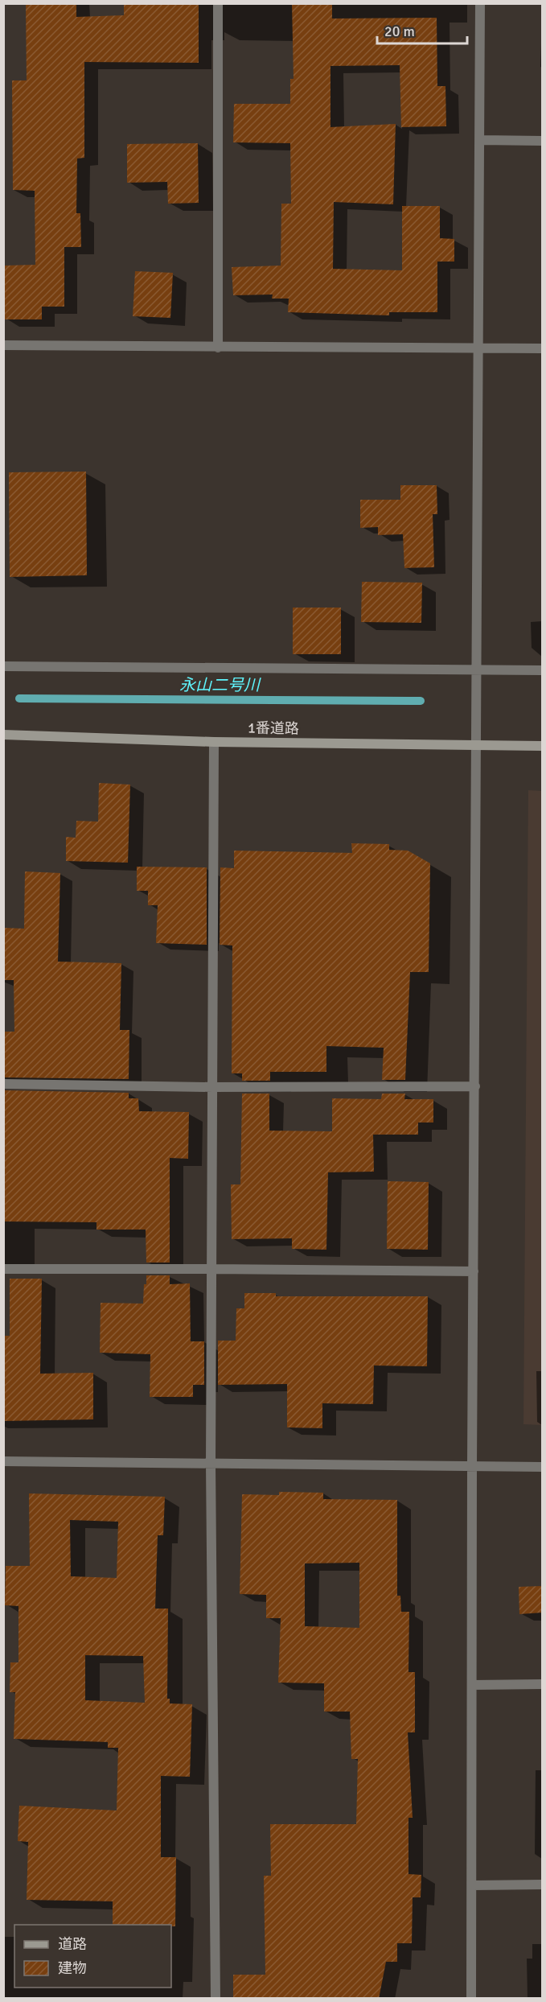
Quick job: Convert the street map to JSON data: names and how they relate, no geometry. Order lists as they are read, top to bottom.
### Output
{
  "streets": {
    "street": ["1番道路"]
  },
  "water": ["永山二号川"],
  "legend": ["道路", "建物"],
  "scale_bar": "20 m"
}
